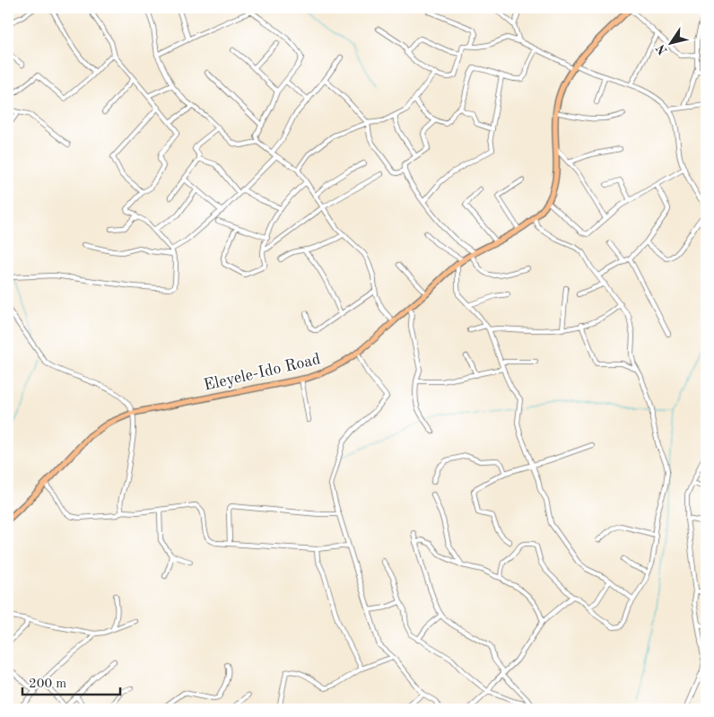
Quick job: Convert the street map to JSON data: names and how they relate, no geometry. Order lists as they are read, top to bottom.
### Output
{
  "streets": {
    "main road": ["Eleyele-Ido Road"]
  },
  "scale_bar": "200 m",
  "north": "bottom left"
}
